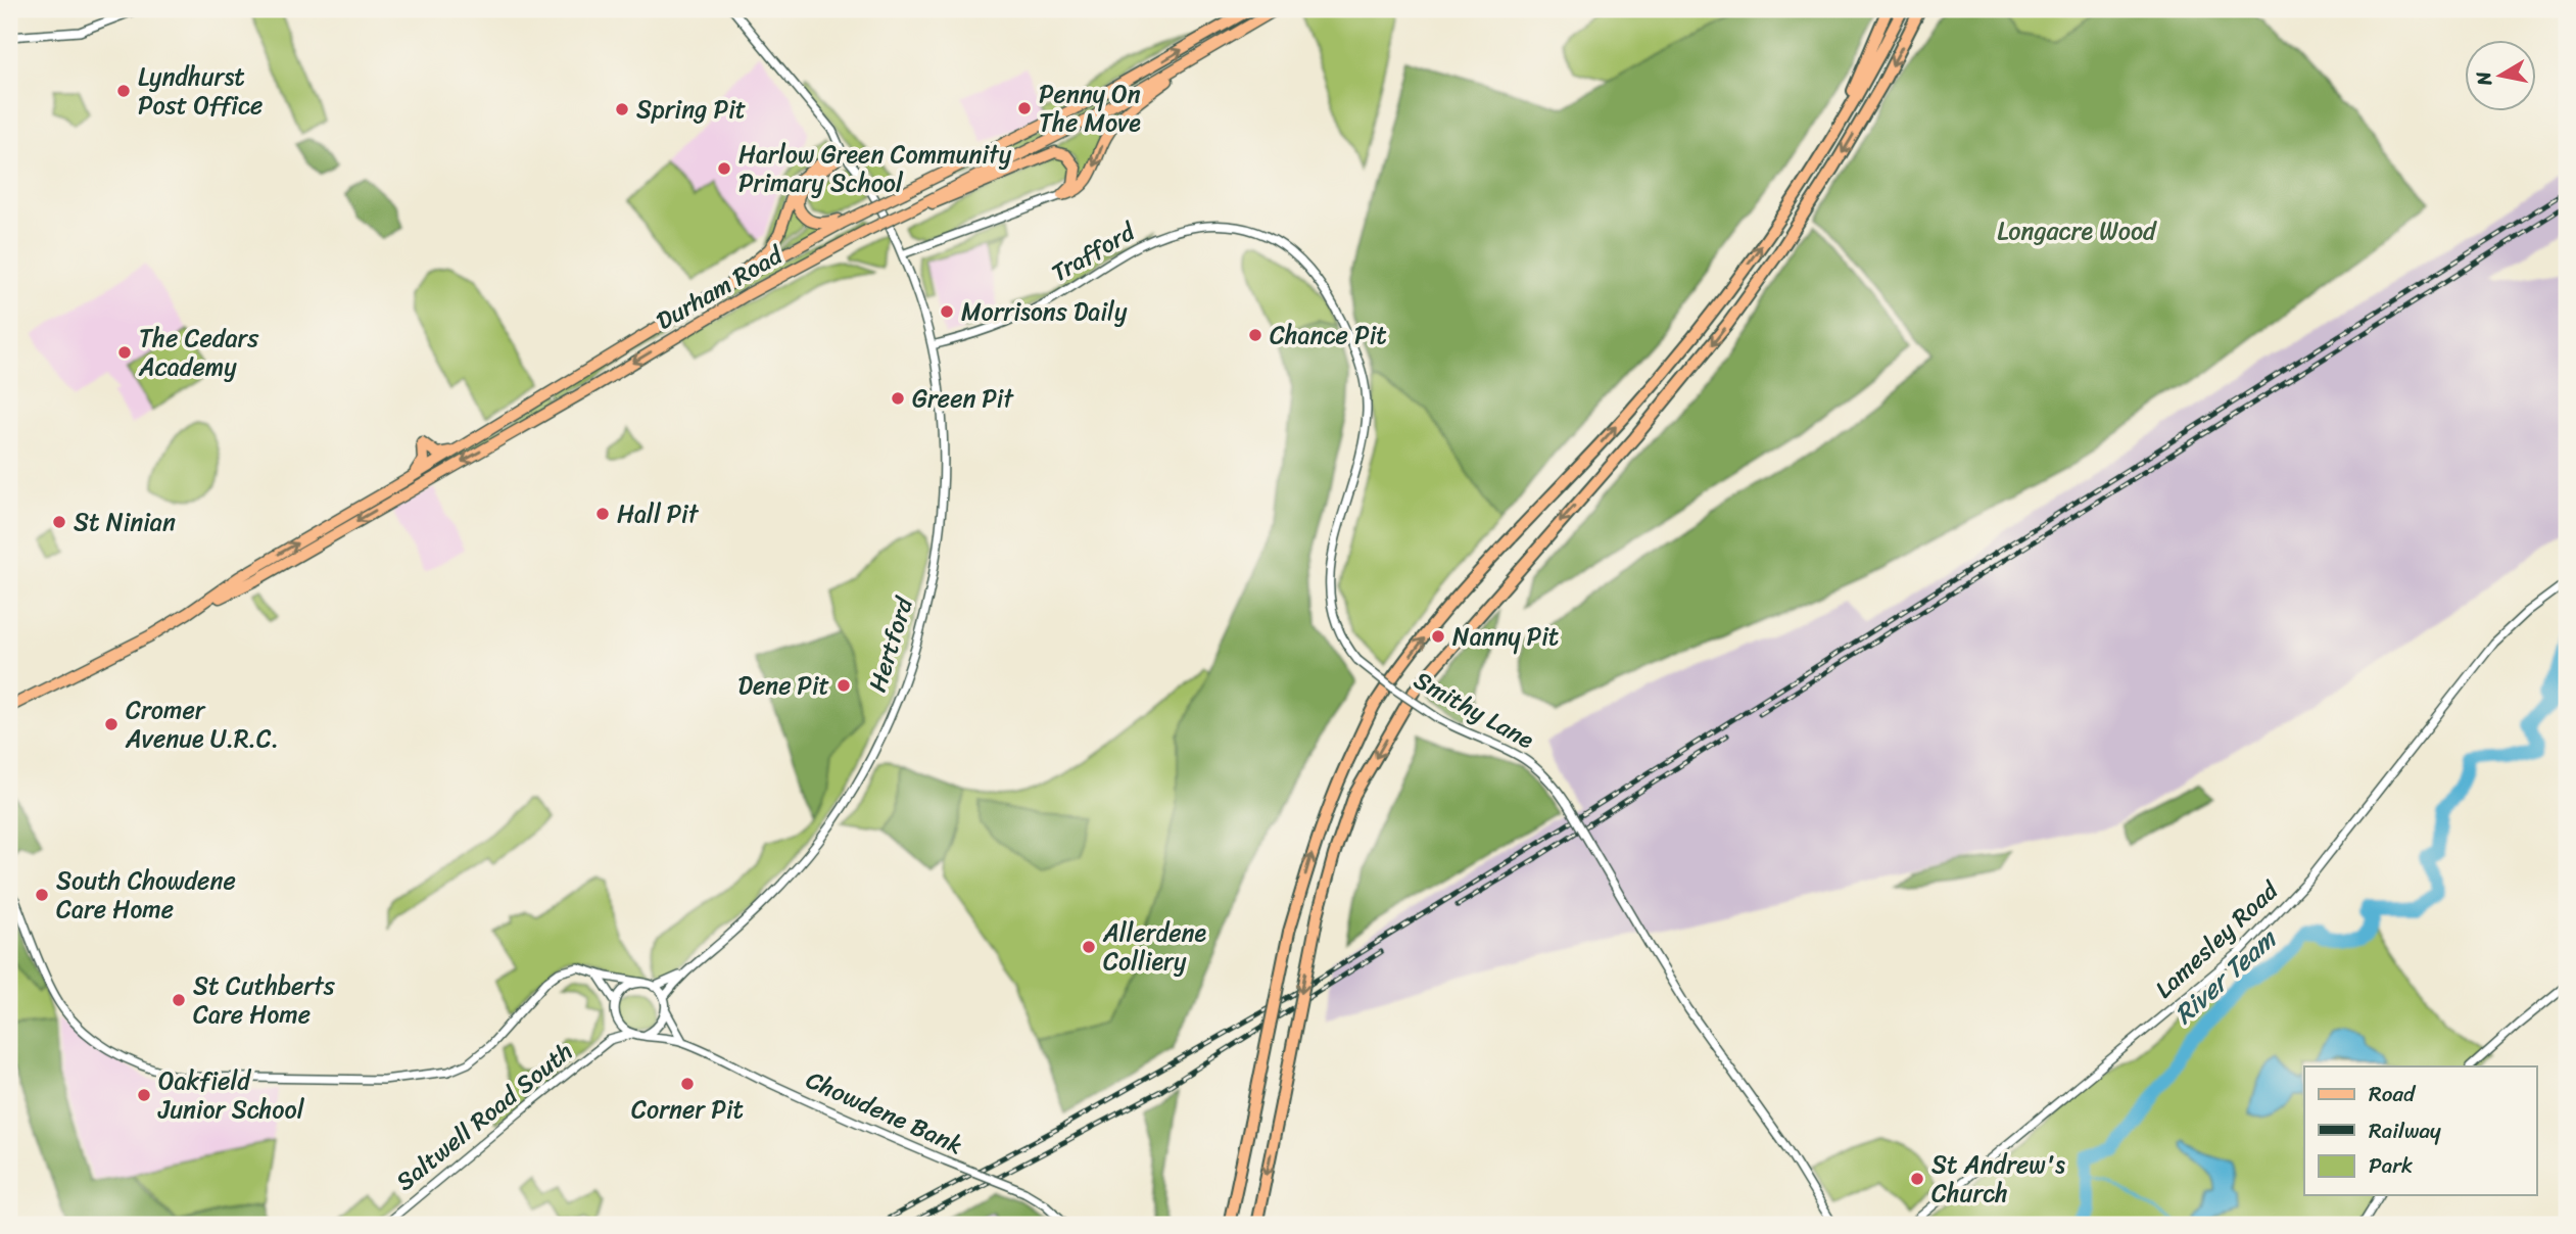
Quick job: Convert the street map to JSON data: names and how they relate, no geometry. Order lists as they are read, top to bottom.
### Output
{
  "streets": {
    "main road": ["Durham Road"],
    "street": [
      "Trafford",
      "Hertford",
      "Smithy Lane",
      "Lamesley Road",
      "Chowdene Bank",
      "Saltwell Road South"
    ]
  },
  "crossings": [
    ["Trafford", "Hertford"],
    ["Trafford", "Smithy Lane"],
    ["Hertford", "Chowdene Bank"],
    ["Hertford", "Saltwell Road South"],
    ["Chowdene Bank", "Saltwell Road South"]
  ],
  "water": ["River Team"],
  "parks": ["Longacre Wood"],
  "places": [
    "Lyndhurst Post Office",
    "Penny On The Move",
    "Spring Pit",
    "Harlow Green Community Primary School",
    "Morrisons Daily",
    "Chance Pit",
    "The Cedars Academy",
    "Green Pit",
    "Hall Pit",
    "St Ninian",
    "Nanny Pit",
    "Dene Pit",
    "Cromer Avenue U.R.C.",
    "South Chowdene Care Home",
    "Allerdene Colliery",
    "St Cuthberts Care Home",
    "Corner Pit",
    "Oakfield Junior School",
    "St Andrew's Church"
  ],
  "legend": ["Road", "Railway", "Park"],
  "north": "left"
}
